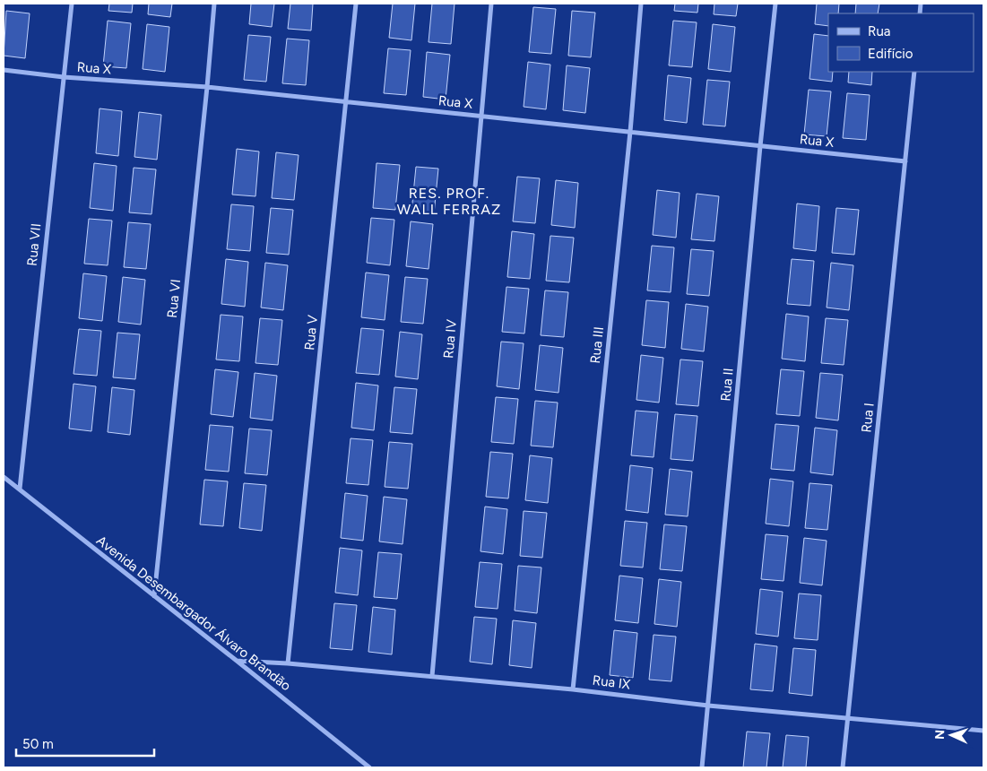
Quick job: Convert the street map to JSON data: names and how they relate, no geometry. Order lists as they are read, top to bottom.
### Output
{
  "streets": {
    "street": [
      "Rua X",
      "Rua VII",
      "Rua VI",
      "Rua V",
      "Rua IV",
      "Rua III",
      "Rua II",
      "Rua I",
      "Avenida Desembargador Álvaro Brandão",
      "Rua IX"
    ]
  },
  "crossings": [
    ["Rua X", "Rua VII"],
    ["Rua X", "Rua VI"],
    ["Rua X", "Rua V"],
    ["Rua X", "Rua IV"],
    ["Rua X", "Rua III"],
    ["Rua X", "Rua II"],
    ["Rua X", "Rua I"],
    ["Rua VII", "Avenida Desembargador Álvaro Brandão"],
    ["Rua VI", "Avenida Desembargador Álvaro Brandão"],
    ["Rua V", "Rua IX"],
    ["Rua IV", "Rua IX"],
    ["Rua III", "Rua IX"],
    ["Rua II", "Rua IX"],
    ["Rua I", "Rua IX"],
    ["Avenida Desembargador Álvaro Brandão", "Rua IX"]
  ],
  "districts": ["RES. PROF. WALL FERRAZ"],
  "legend": ["Rua", "Edifício"],
  "scale_bar": "50 m",
  "north": "left"
}
